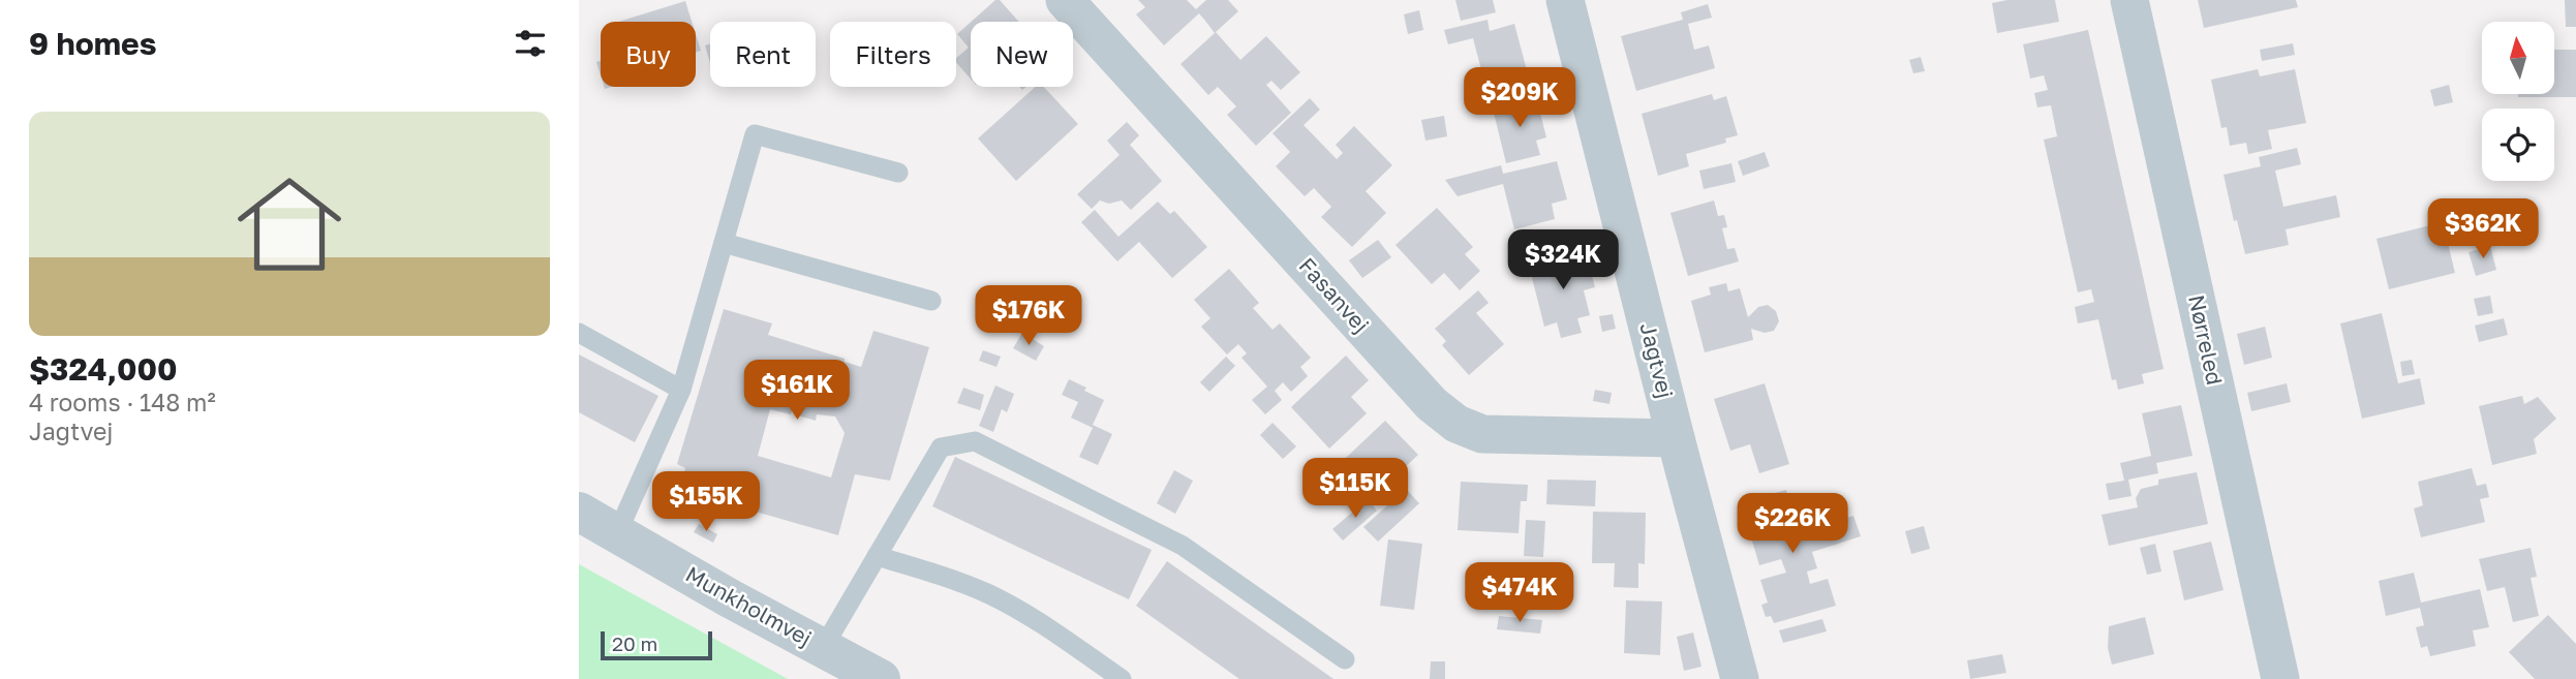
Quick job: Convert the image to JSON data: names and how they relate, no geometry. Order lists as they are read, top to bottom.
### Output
{
  "streets": {
    "street": [
      "Fasanvej",
      "Nørreled",
      "Jagtvej",
      "Munkholmvej"
    ]
  },
  "crossings": [
    ["Fasanvej", "Jagtvej"]
  ],
  "scale_bar": "20 m",
  "north": "top",
  "page": {
    "heading": "9 homes",
    "chip": [
      "Buy",
      "Rent",
      "Filters",
      "New"
    ],
    "price": [
      "$209K",
      "$362K",
      "$324K",
      "$176K",
      "$161K",
      "$115K",
      "$155K",
      "$226K",
      "$474K"
    ],
    "list": [
      {
        "name": "$324,000",
        "note": "4 rooms · 148 m² · Jagtvej"
      }
    ],
    "scale": "20 m"
  }
}
